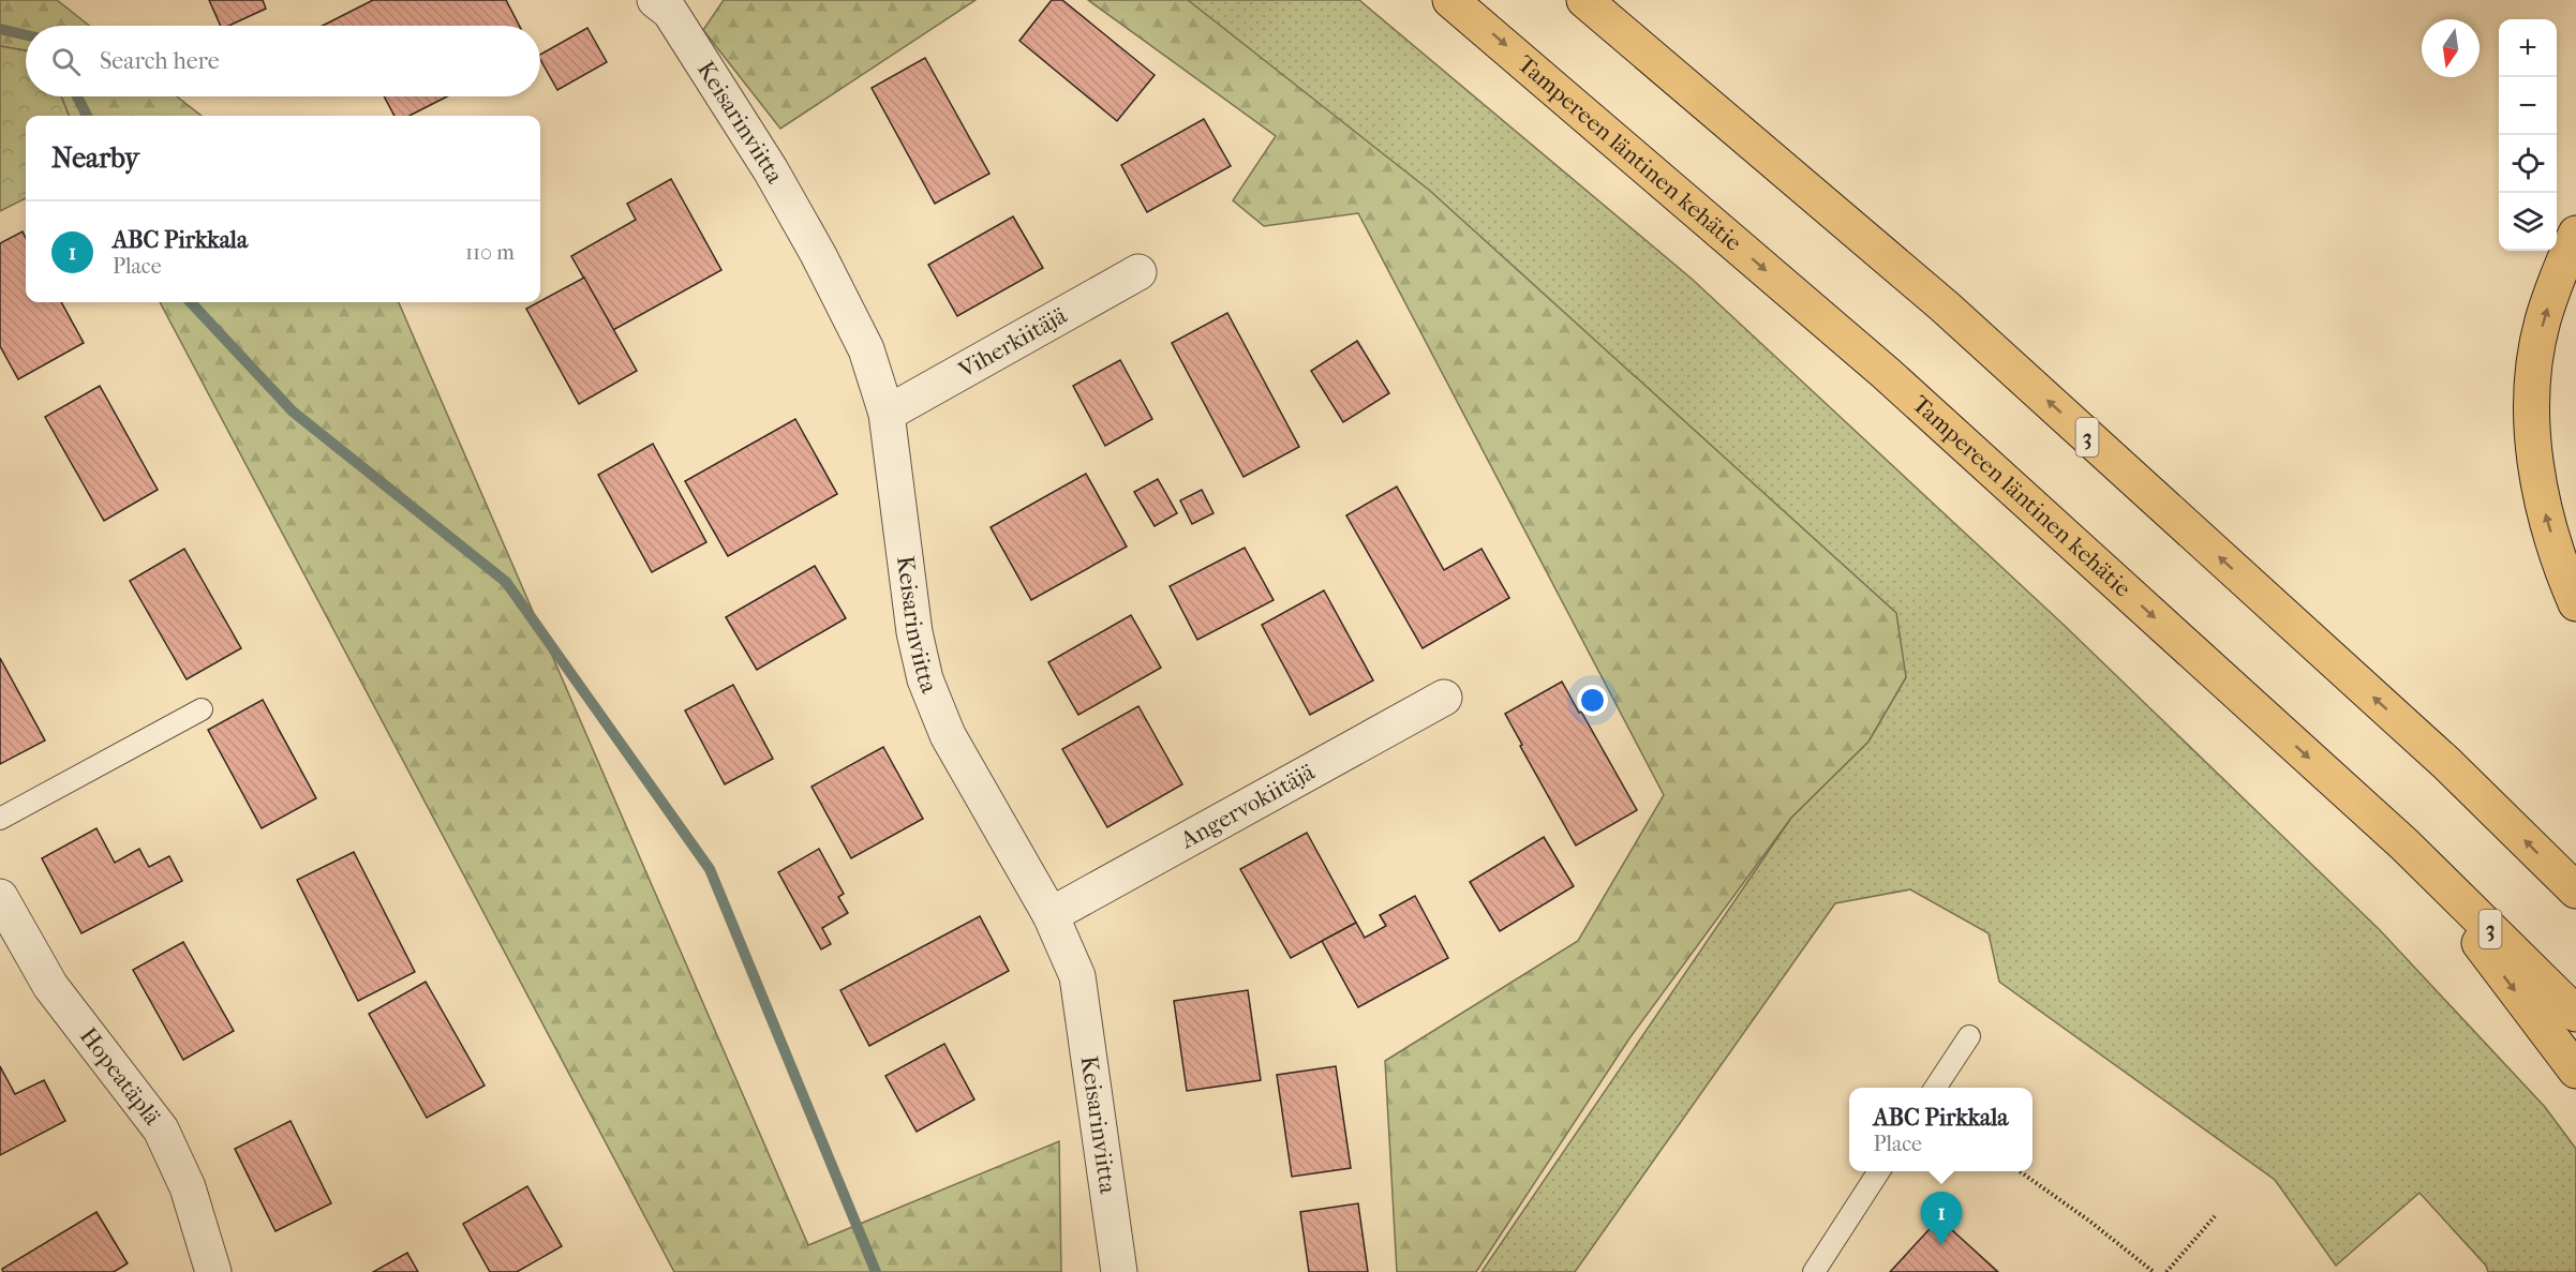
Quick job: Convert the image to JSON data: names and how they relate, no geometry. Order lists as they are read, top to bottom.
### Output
{
  "streets": {
    "highway": ["Tampereen läntinen kehätie", "3"],
    "street": [
      "Keisarinviitta",
      "Viherkiitäjä",
      "Angervokiitäjä",
      "Hopeatäplä"
    ]
  },
  "crossings": [
    ["Keisarinviitta", "Viherkiitäjä"],
    ["Keisarinviitta", "Angervokiitäjä"]
  ],
  "north": "bottom",
  "page": {
    "map_buttons": ["+", "−"],
    "search": "Search here",
    "heading": "Nearby",
    "list": [
      {
        "mark": "1",
        "name": "ABC Pirkkala",
        "note": "Place",
        "value": "110 m"
      }
    ],
    "popup": ["ABC Pirkkala", "Place"],
    "pins": "1"
  }
}
